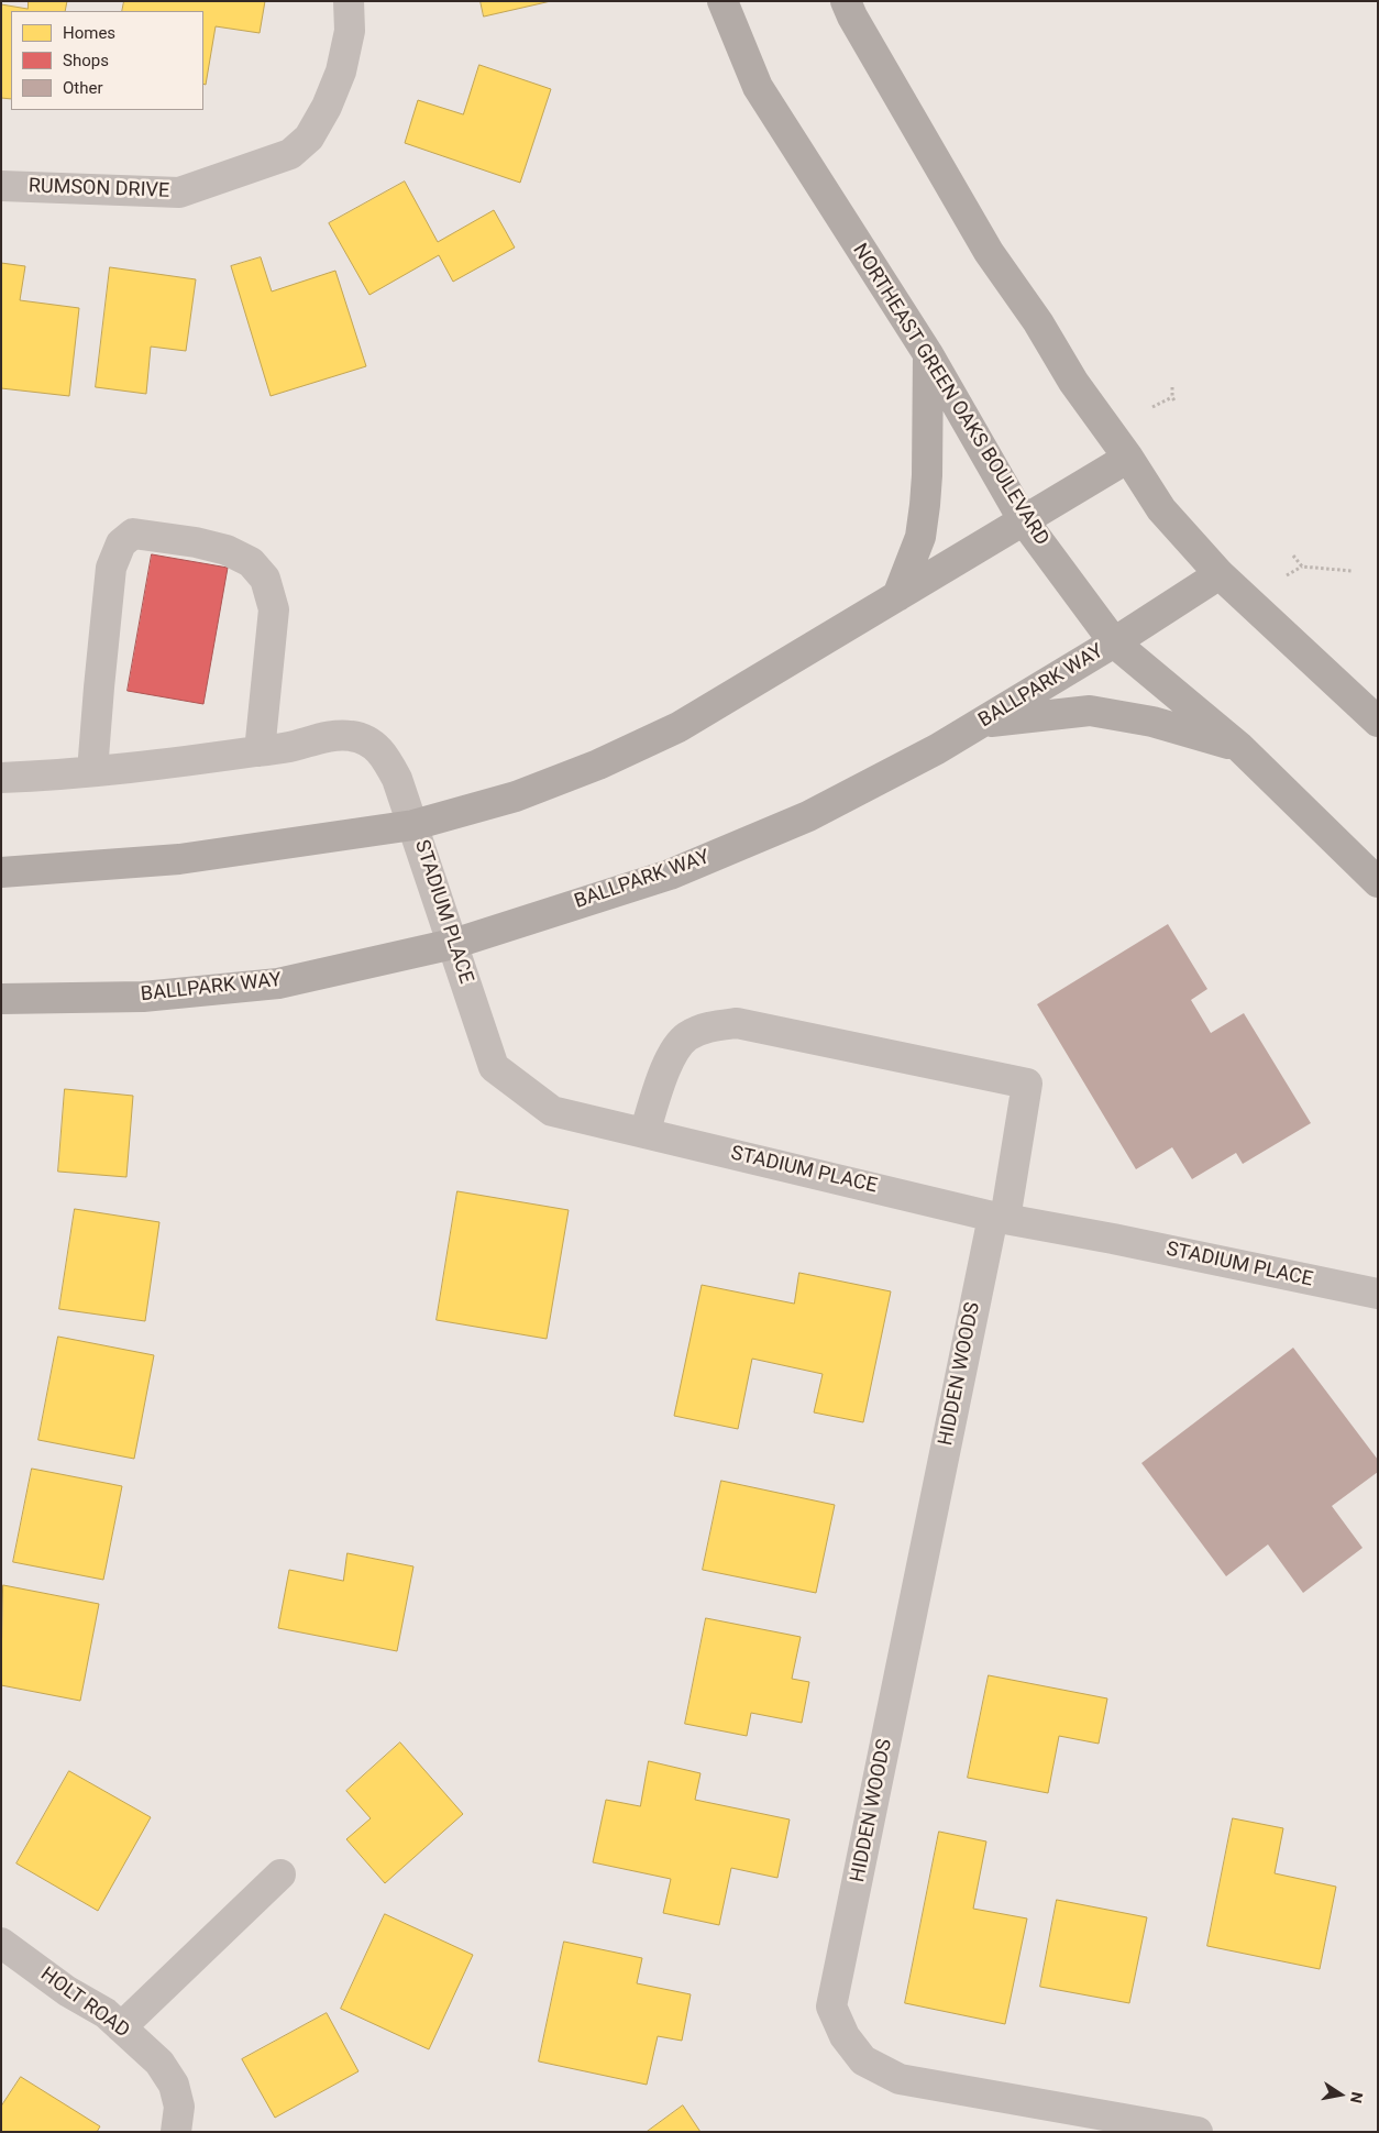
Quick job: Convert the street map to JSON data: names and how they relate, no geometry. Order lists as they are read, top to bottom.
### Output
{
  "streets": {
    "main road": ["NORTHEAST GREEN OAKS BOULEVARD", "BALLPARK WAY"],
    "street": [
      "RUMSON DRIVE",
      "STADIUM PLACE",
      "HIDDEN WOODS",
      "HOLT ROAD"
    ]
  },
  "crossings": [
    ["NORTHEAST GREEN OAKS BOULEVARD", "BALLPARK WAY"],
    ["BALLPARK WAY", "STADIUM PLACE"],
    ["STADIUM PLACE", "HIDDEN WOODS"]
  ],
  "legend": ["Homes", "Shops", "Other"],
  "north": "right"
}
